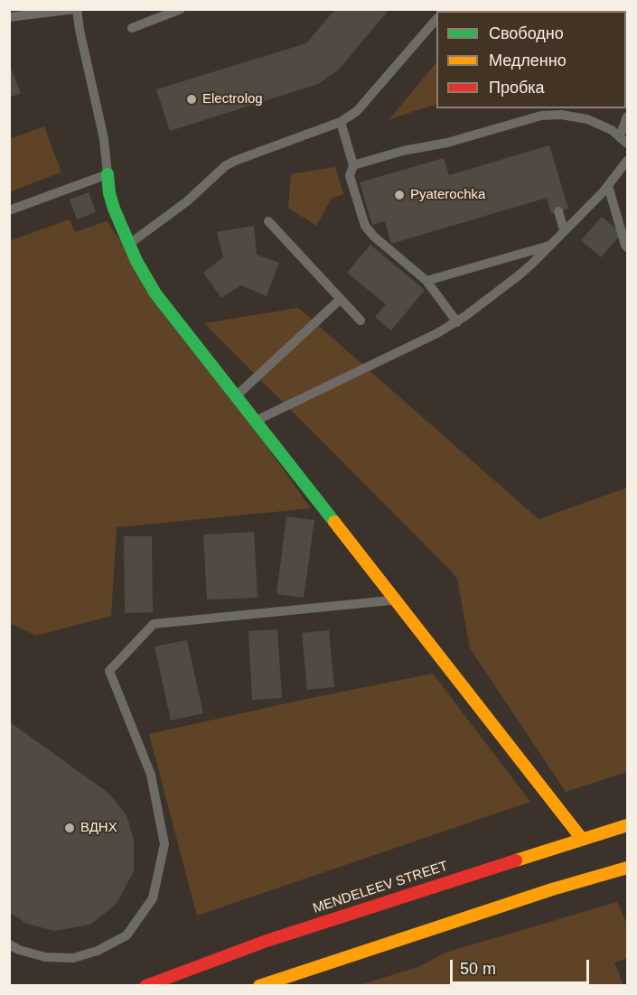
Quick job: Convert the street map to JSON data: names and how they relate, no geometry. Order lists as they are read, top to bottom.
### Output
{
  "streets": {
    "main road": ["MENDELEEV STREET"]
  },
  "places": ["Electrolog", "Pyaterochka", "ВДНХ"],
  "legend": ["Свободно", "Медленно", "Пробка"],
  "scale_bar": "50 m"
}
